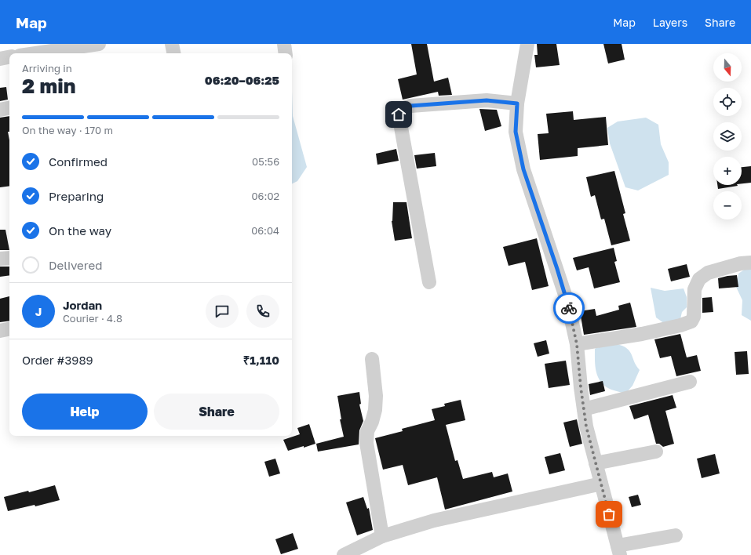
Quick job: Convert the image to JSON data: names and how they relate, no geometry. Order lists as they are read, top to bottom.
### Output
{
  "north": "bottom",
  "page": {
    "header": "Map",
    "nav": ["Map", "Layers", "Share"],
    "map_buttons": ["+", "−"],
    "heading": ["2 min", "Arriving in", "06:20–06:25"],
    "panel": [
      "Jordan",
      "Courier · 4.8",
      "Order #3989",
      "₹1,110"
    ],
    "bar": "On the way · 170 m",
    "list": [
      ["Confirmed", "05:56"],
      ["Preparing", "06:02"],
      ["On the way", "06:04"],
      "Delivered"
    ],
    "round": "J",
    "buttons": ["Help", "Share"]
  }
}
